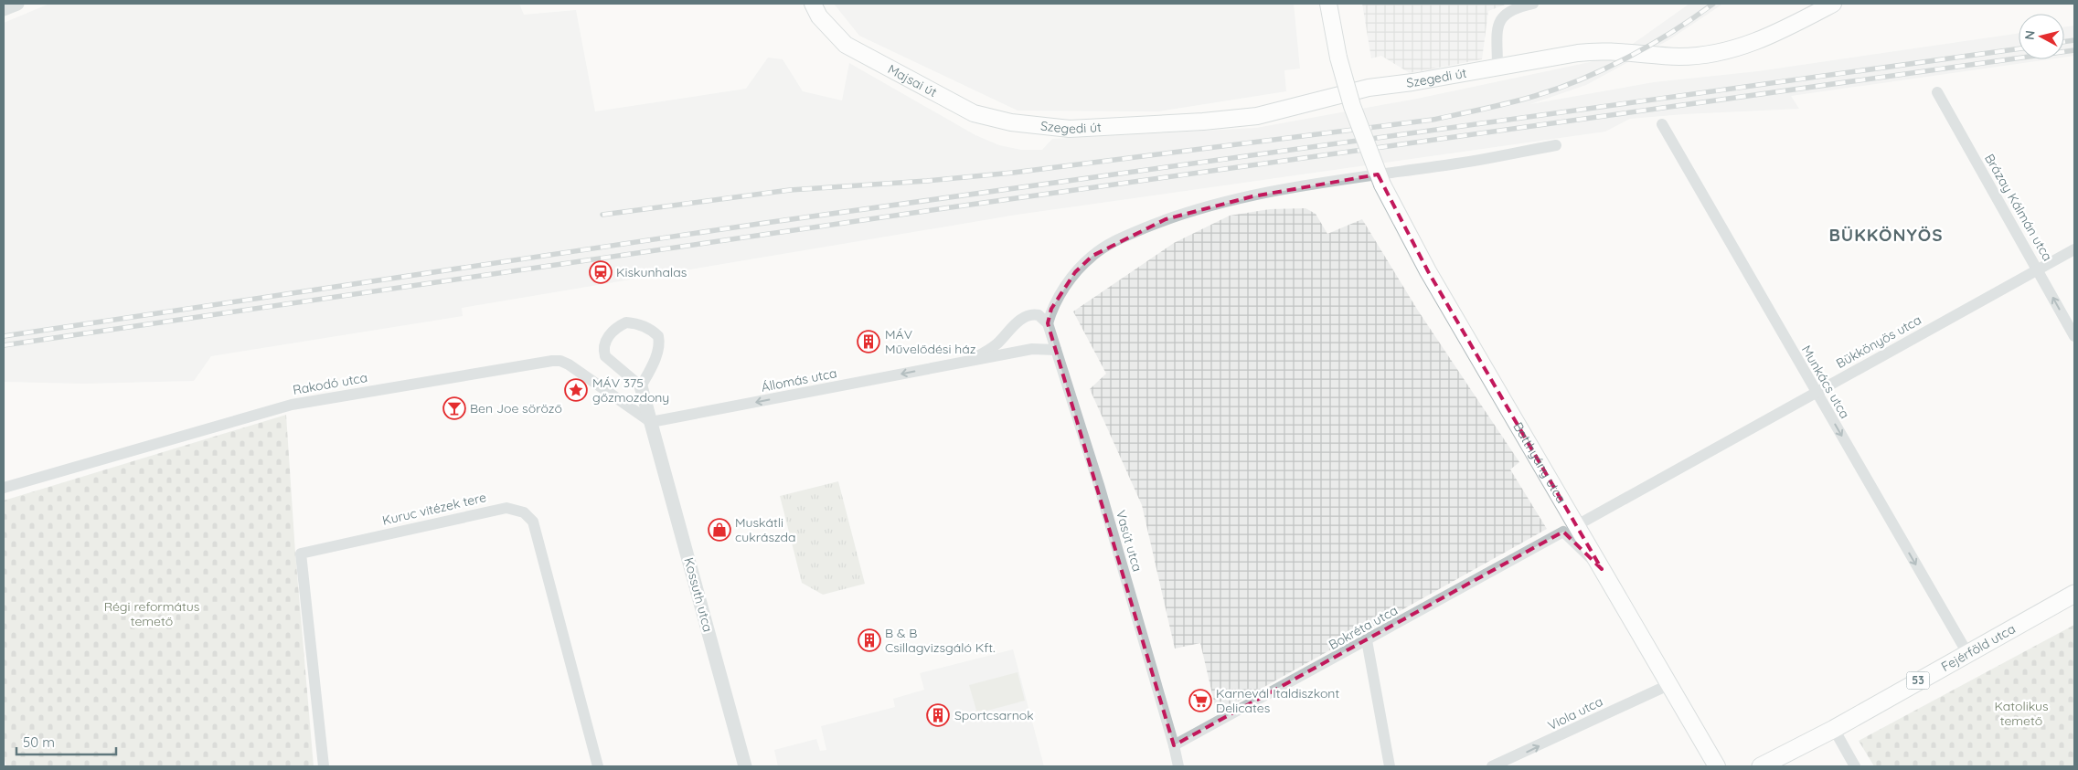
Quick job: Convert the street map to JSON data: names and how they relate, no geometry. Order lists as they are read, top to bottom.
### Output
{
  "streets": {
    "main road": [
      "Szegedi út",
      "Majsai út",
      "Batthyány utca",
      "Fejérföld utca",
      "53"
    ],
    "street": [
      "Brázay Kálmán utca",
      "Bükkönyös utca",
      "Állomás utca",
      "Munkács utca",
      "Rakodó utca",
      "Kuruc vitézek tere",
      "Vasút utca",
      "Kossuth utca",
      "Bokréta utca",
      "Viola utca"
    ]
  },
  "crossings": [
    ["Szegedi út", "Majsai út"],
    ["Brázay Kálmán utca", "Bükkönyös utca"],
    ["Bükkönyös utca", "Munkács utca"],
    ["Bükkönyös utca", "Batthyány utca"],
    ["Bükkönyös utca", "Bokréta utca"],
    ["Állomás utca", "Rakodó utca"],
    ["Állomás utca", "Vasút utca"],
    ["Állomás utca", "Kossuth utca"],
    ["Munkács utca", "Fejérföld utca"],
    ["Rakodó utca", "Kossuth utca"],
    ["Batthyány utca", "Bokréta utca"],
    ["Batthyány utca", "Viola utca"],
    ["Vasút utca", "Bokréta utca"]
  ],
  "one_way": ["Állomás utca", "Munkács utca", "Viola utca"],
  "districts": ["BÜKKÖNYÖS"],
  "parks": ["Régi református temető", "Katolikus temető"],
  "places": {
    "station": ["Kiskunhalas"],
    "building": ["MÁV Művelődési ház", "B & B Csillagvizsgáló Kft.", "Sportcsarnok"],
    "place": ["MÁV 375 gőzmozdony"],
    "bar": ["Ben Joe söröző"],
    "shop": ["Muskátli cukrászda"],
    "supermarket": ["Karnevál Italdiszkont Delicates"]
  },
  "scale_bar": "50 m",
  "north": "left"
}
